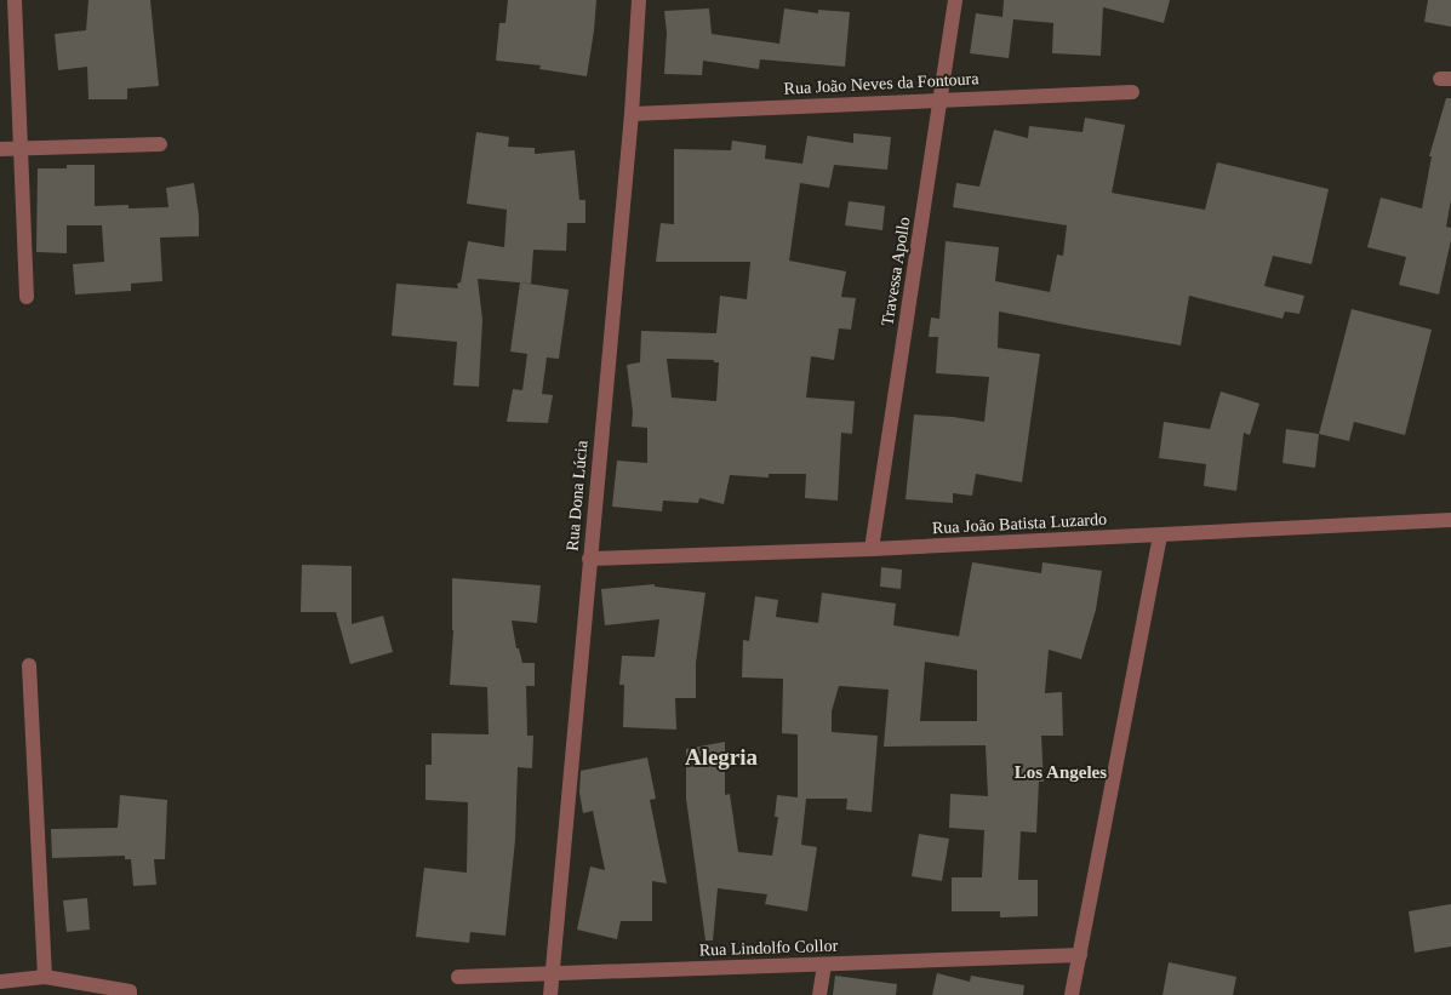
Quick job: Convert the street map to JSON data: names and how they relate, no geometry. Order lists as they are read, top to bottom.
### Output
{
  "streets": {
    "street": [
      "Rua João Neves da Fontoura",
      "Travessa Apollo",
      "Rua Dona Lúcia",
      "Rua João Batista Luzardo",
      "Rua Lindolfo Collor"
    ]
  },
  "crossings": [
    ["Rua João Neves da Fontoura", "Travessa Apollo"],
    ["Rua João Neves da Fontoura", "Rua Dona Lúcia"],
    ["Travessa Apollo", "Rua João Batista Luzardo"],
    ["Rua Dona Lúcia", "Rua João Batista Luzardo"],
    ["Rua Dona Lúcia", "Rua Lindolfo Collor"]
  ],
  "districts": ["Alegria", "Los Angeles"]
}
